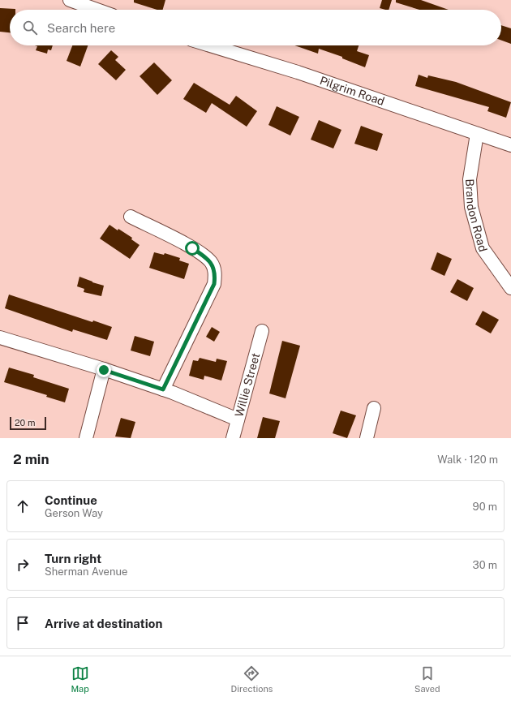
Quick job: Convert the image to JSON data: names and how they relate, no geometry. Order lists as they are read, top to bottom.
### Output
{
  "streets": {
    "street": ["Pilgrim Road", "Brandon Road", "Willie Street"]
  },
  "crossings": [
    ["Pilgrim Road", "Brandon Road"]
  ],
  "scale_bar": "20 m",
  "page": {
    "search": "Search here",
    "scale": "20 m",
    "heading": ["2 min", "Walk · 120 m"],
    "list": [
      ["Continue", "Gerson Way", "90 m"],
      ["Turn right", "Sherman Avenue", "30 m"],
      "Arrive at destination"
    ],
    "nav": ["Map", "Directions", "Saved"]
  }
}
